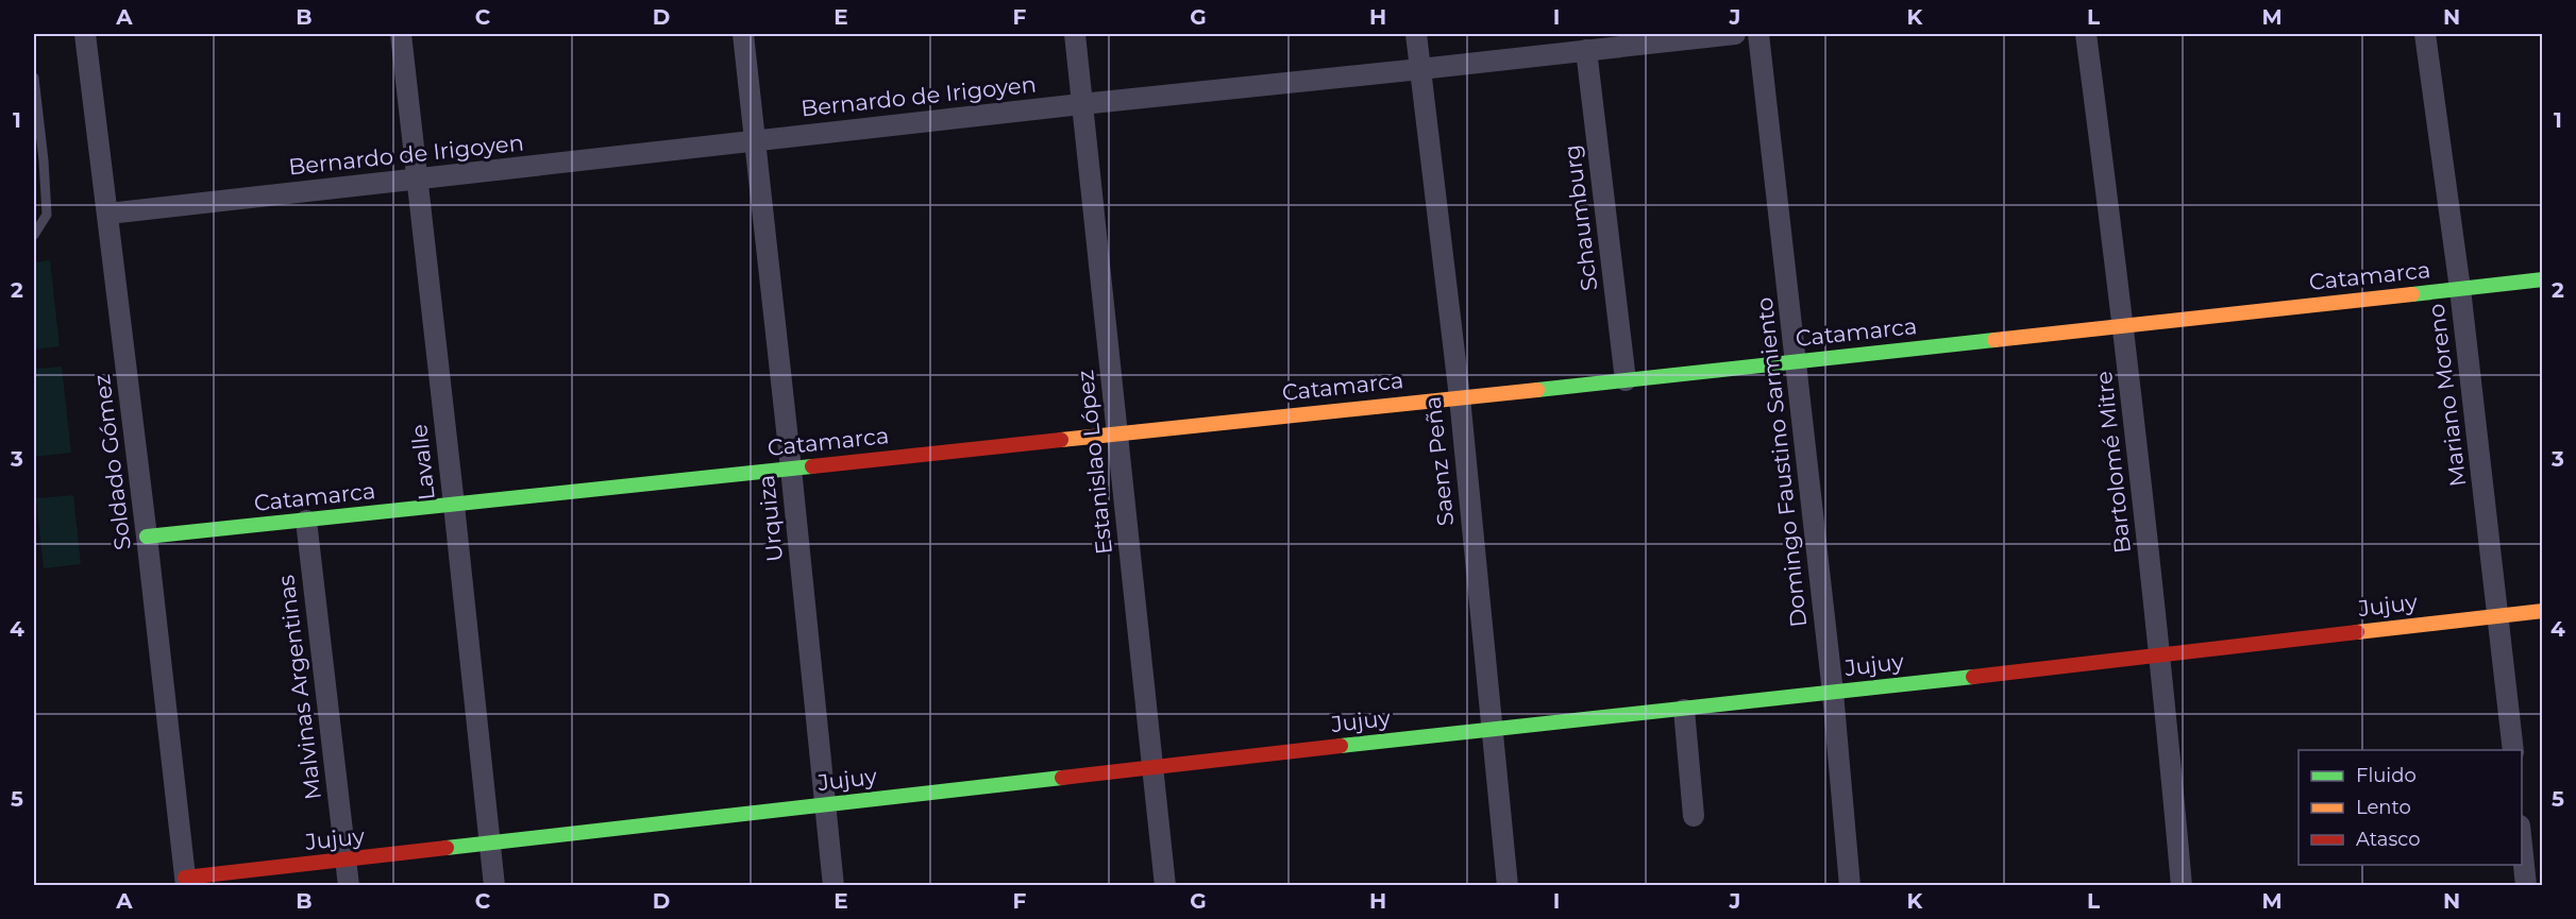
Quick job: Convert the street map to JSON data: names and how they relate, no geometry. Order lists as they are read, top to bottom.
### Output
{
  "streets": {
    "street": [
      "Bernardo de Irigoyen",
      "Schaumburg",
      "Catamarca",
      "Mariano Moreno",
      "Saenz Peña",
      "Soldado Gómez",
      "Lavalle",
      "Estanislao López",
      "Domingo Faustino Sarmiento",
      "Bartolomé Mitre",
      "Urquiza",
      "Jujuy",
      "Malvinas Argentinas"
    ]
  },
  "crossings": [
    ["Bernardo de Irigoyen", "Schaumburg"],
    ["Bernardo de Irigoyen", "Saenz Peña"],
    ["Bernardo de Irigoyen", "Soldado Gómez"],
    ["Bernardo de Irigoyen", "Lavalle"],
    ["Bernardo de Irigoyen", "Estanislao López"],
    ["Bernardo de Irigoyen", "Urquiza"],
    ["Schaumburg", "Catamarca"],
    ["Catamarca", "Mariano Moreno"],
    ["Catamarca", "Saenz Peña"],
    ["Catamarca", "Soldado Gómez"],
    ["Catamarca", "Lavalle"],
    ["Catamarca", "Estanislao López"],
    ["Catamarca", "Domingo Faustino Sarmiento"],
    ["Catamarca", "Bartolomé Mitre"],
    ["Catamarca", "Urquiza"],
    ["Catamarca", "Malvinas Argentinas"],
    ["Mariano Moreno", "Jujuy"],
    ["Saenz Peña", "Jujuy"],
    ["Soldado Gómez", "Jujuy"],
    ["Lavalle", "Jujuy"],
    ["Estanislao López", "Jujuy"],
    ["Domingo Faustino Sarmiento", "Jujuy"],
    ["Bartolomé Mitre", "Jujuy"],
    ["Urquiza", "Jujuy"],
    ["Jujuy", "Malvinas Argentinas"]
  ],
  "legend": ["Fluido", "Lento", "Atasco"],
  "grid": {
    "columns": [
      "A",
      "B",
      "C",
      "D",
      "E",
      "F",
      "G",
      "H",
      "I",
      "J",
      "K",
      "L",
      "M",
      "N"
    ],
    "rows": [
      "1",
      "2",
      "3",
      "4",
      "5"
    ]
  }
}
